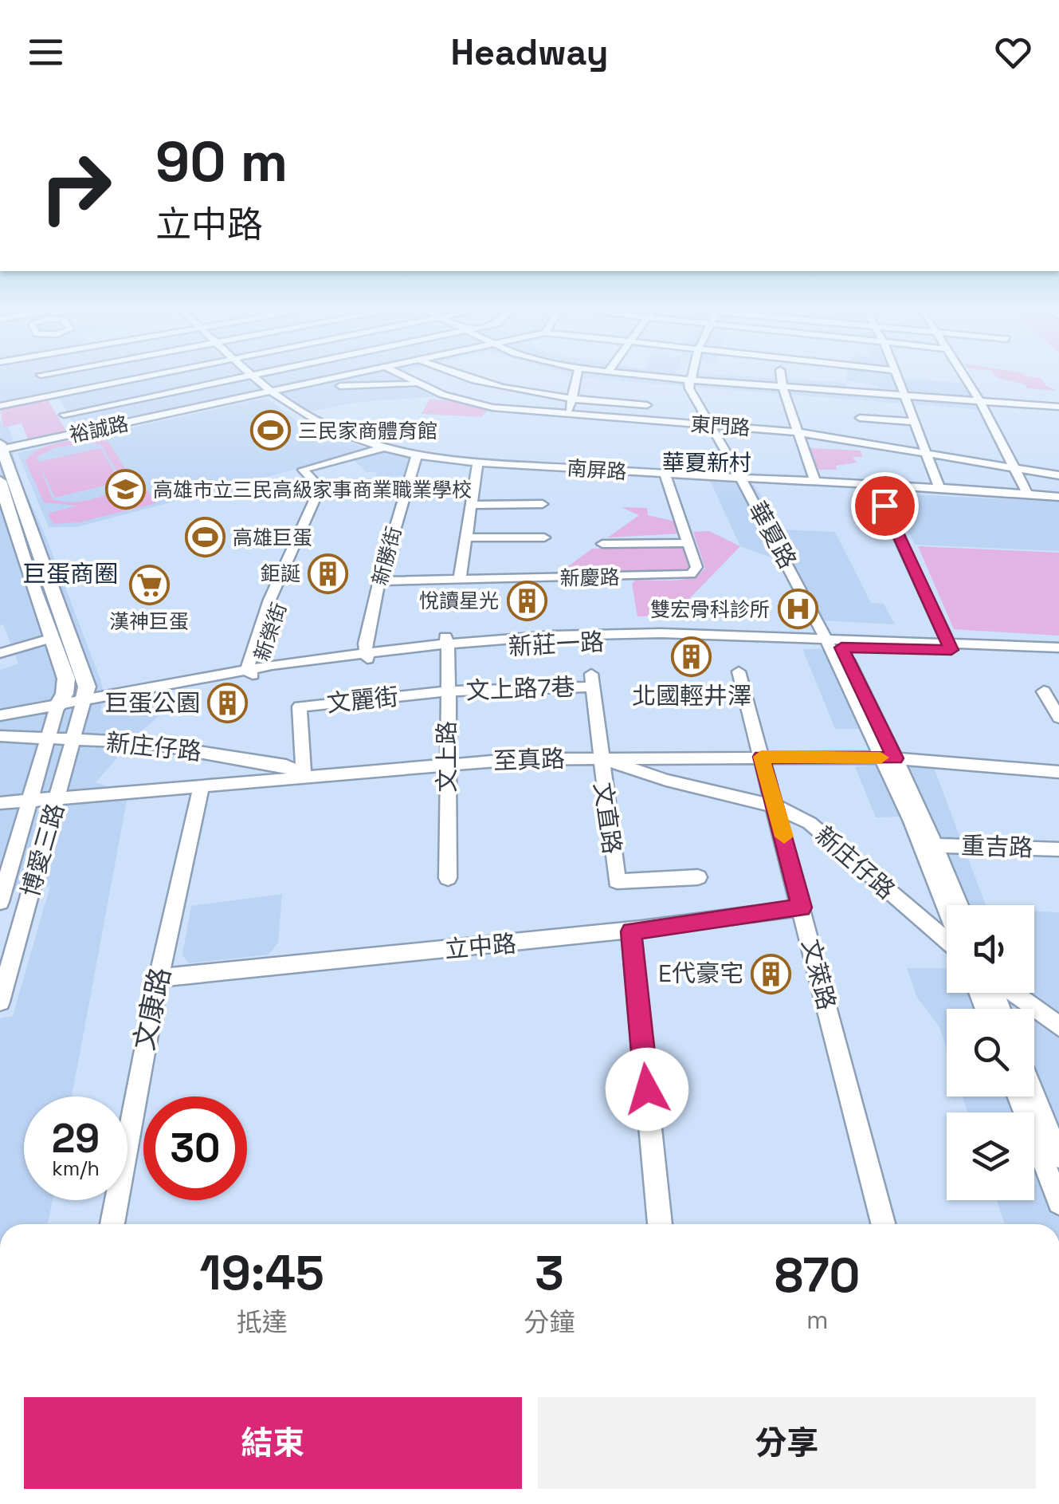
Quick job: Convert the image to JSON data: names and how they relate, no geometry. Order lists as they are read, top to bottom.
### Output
{
  "streets": {
    "street": [
      "東門路",
      "裕誠路",
      "南屏路",
      "華夏路",
      "新勝街",
      "新慶路",
      "新榮街",
      "新莊一路",
      "文上路7巷",
      "文麗街",
      "新庄仔路",
      "文上路",
      "至真路",
      "文直路",
      "重吉路",
      "博愛三路",
      "立中路",
      "文萊路",
      "文康路"
    ]
  },
  "crossings": [
    ["東門路", "華夏路"],
    ["裕誠路", "南屏路"],
    ["南屏路", "華夏路"],
    ["南屏路", "新勝街"],
    ["南屏路", "新慶路"],
    ["南屏路", "新榮街"],
    ["華夏路", "新莊一路"],
    ["華夏路", "至真路"],
    ["華夏路", "重吉路"],
    ["新勝街", "新慶路"],
    ["新勝街", "新莊一路"],
    ["新榮街", "新莊一路"],
    ["新莊一路", "文上路"],
    ["新莊一路", "博愛三路"],
    ["文上路7巷", "文麗街"],
    ["文上路7巷", "文上路"],
    ["文上路7巷", "文直路"],
    ["文麗街", "新庄仔路"],
    ["文麗街", "文上路"],
    ["文麗街", "至真路"],
    ["新庄仔路", "至真路"],
    ["新庄仔路", "文直路"],
    ["新庄仔路", "博愛三路"],
    ["新庄仔路", "文萊路"],
    ["文上路", "至真路"],
    ["至真路", "文直路"],
    ["至真路", "博愛三路"],
    ["至真路", "文萊路"],
    ["至真路", "文康路"],
    ["立中路", "文萊路"],
    ["立中路", "文康路"]
  ],
  "districts": ["華夏新村", "巨蛋商圈"],
  "places": {
    "sports": ["三民家商體育館", "高雄巨蛋"],
    "school or university": ["高雄市立三民高級家事商業職業學校"],
    "building": [
      "鉅誕",
      "悅讀星光",
      "北國輕井澤",
      "巨蛋公園",
      "E代豪宅"
    ],
    "supermarket": ["漢神巨蛋"],
    "hospital": ["雙宏骨科診所"]
  },
  "page": {
    "header": "Headway",
    "turn": ["90 m", "立中路"],
    "speed": "29 km/h",
    "limit": "30",
    "eta": [
      "19:45",
      "抵達",
      "3",
      "分鐘",
      "870",
      "m"
    ],
    "buttons": ["結束", "分享"]
  }
}
